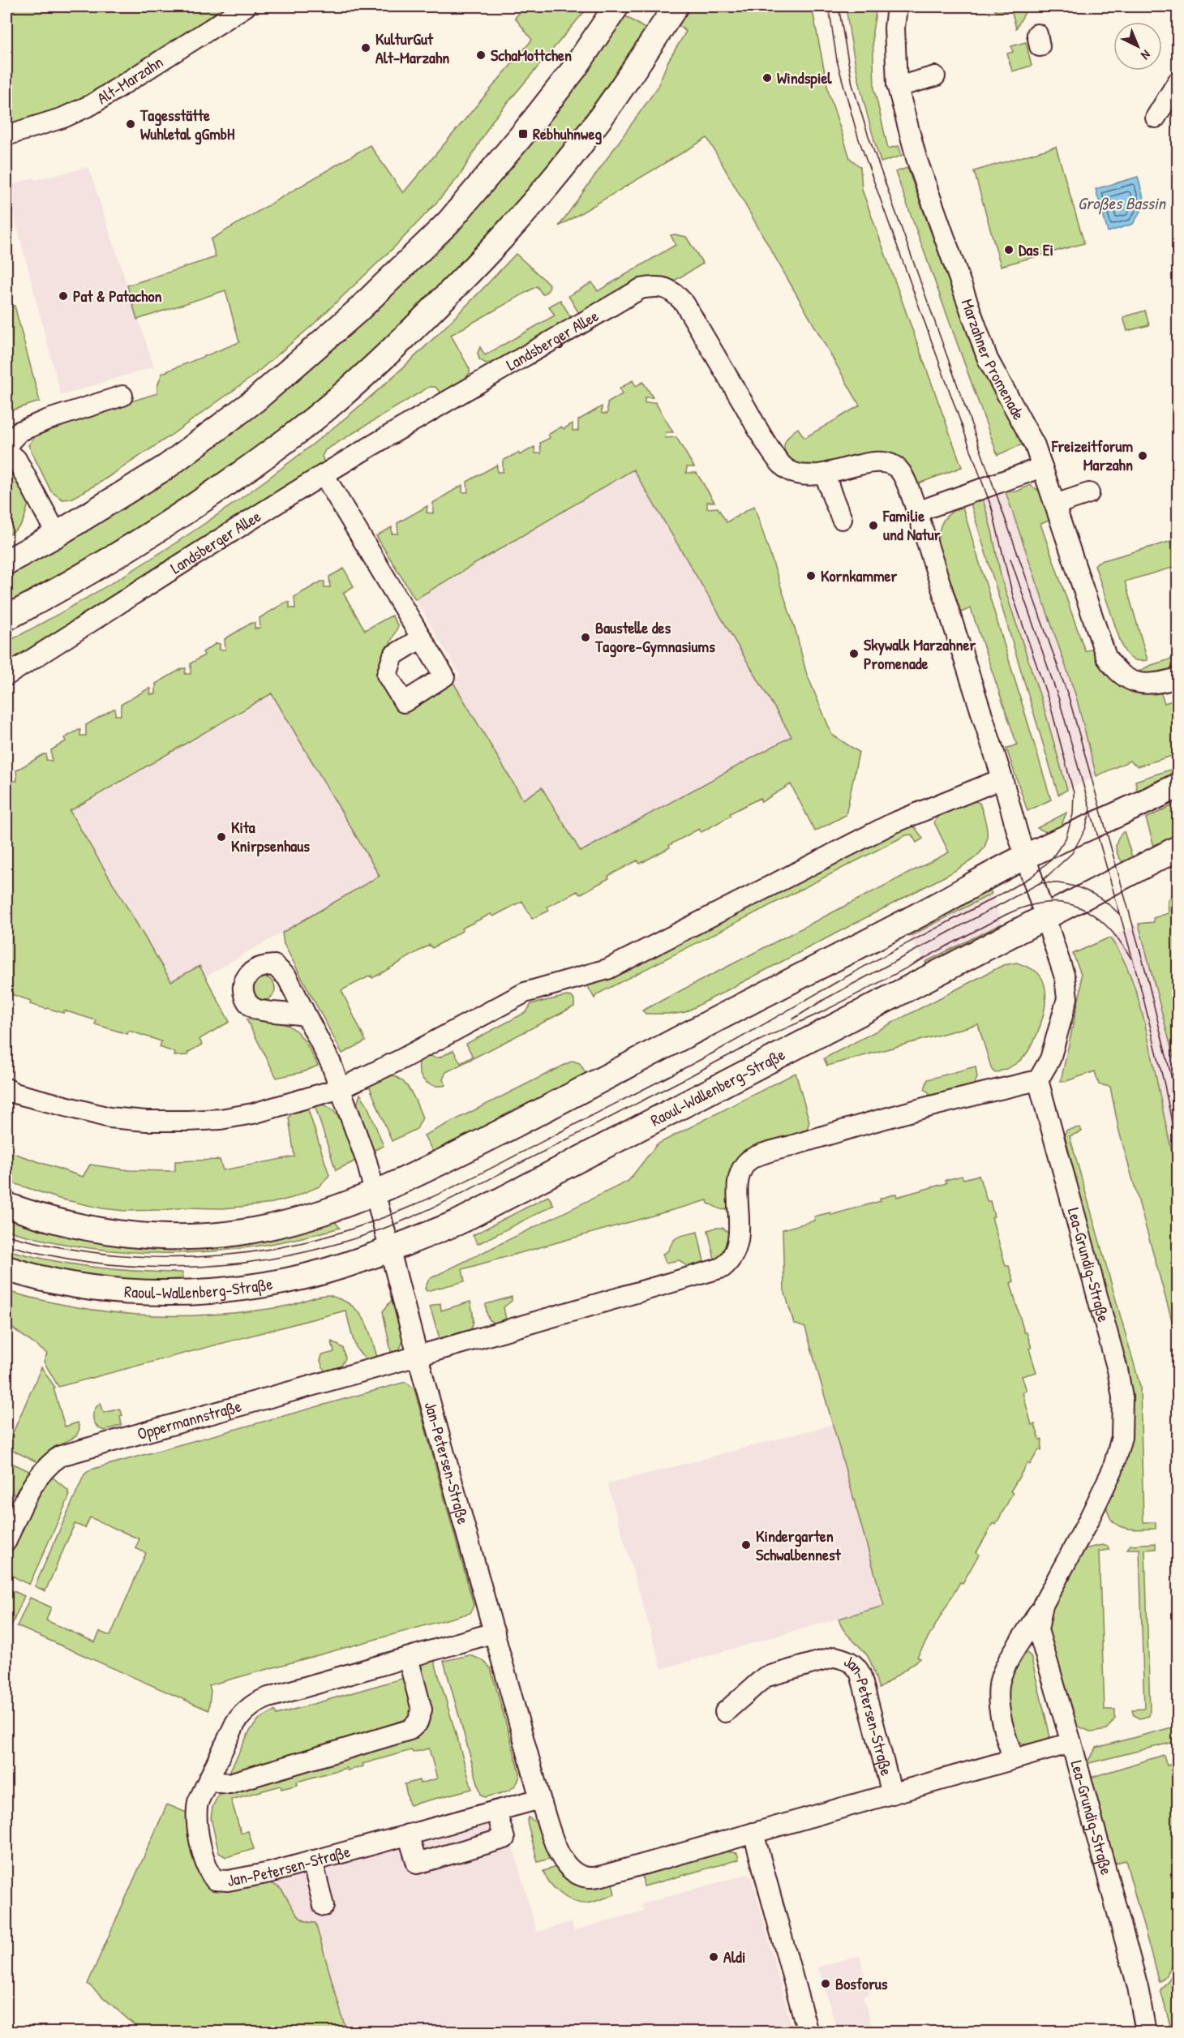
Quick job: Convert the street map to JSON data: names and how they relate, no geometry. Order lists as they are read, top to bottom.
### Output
{
  "streets": {
    "main road": ["Raoul-Wallenberg-Straße"],
    "street": [
      "Alt-Marzahn",
      "Landsberger Allee",
      "Marzahner Promenade",
      "Lea-Grundig-Straße",
      "Oppermannstraße",
      "Jan-Petersen-Straße"
    ]
  },
  "crossings": [
    ["Raoul-Wallenberg-Straße", "Jan-Petersen-Straße"],
    ["Lea-Grundig-Straße", "Jan-Petersen-Straße"],
    ["Oppermannstraße", "Jan-Petersen-Straße"]
  ],
  "water": ["Großes Bassin"],
  "places": {
    "other": [
      "KulturGut Alt-Marzahn",
      "SchaMottchen",
      "Windspiel",
      "Tagesstätte Wuhletal gGmbH",
      "Das Ei",
      "Pat & Patachon",
      "Freizeitforum Marzahn",
      "Familie und Natur",
      "Kornkammer",
      "Baustelle des Tagore-Gymnasiums",
      "Skywalk Marzahner Promenade",
      "Kita Knirpsenhaus",
      "Kindergarten Schwalbennest",
      "Aldi",
      "Bosforus"
    ],
    "transit": ["Rebhuhnweg"]
  },
  "north": "bottom right"
}
